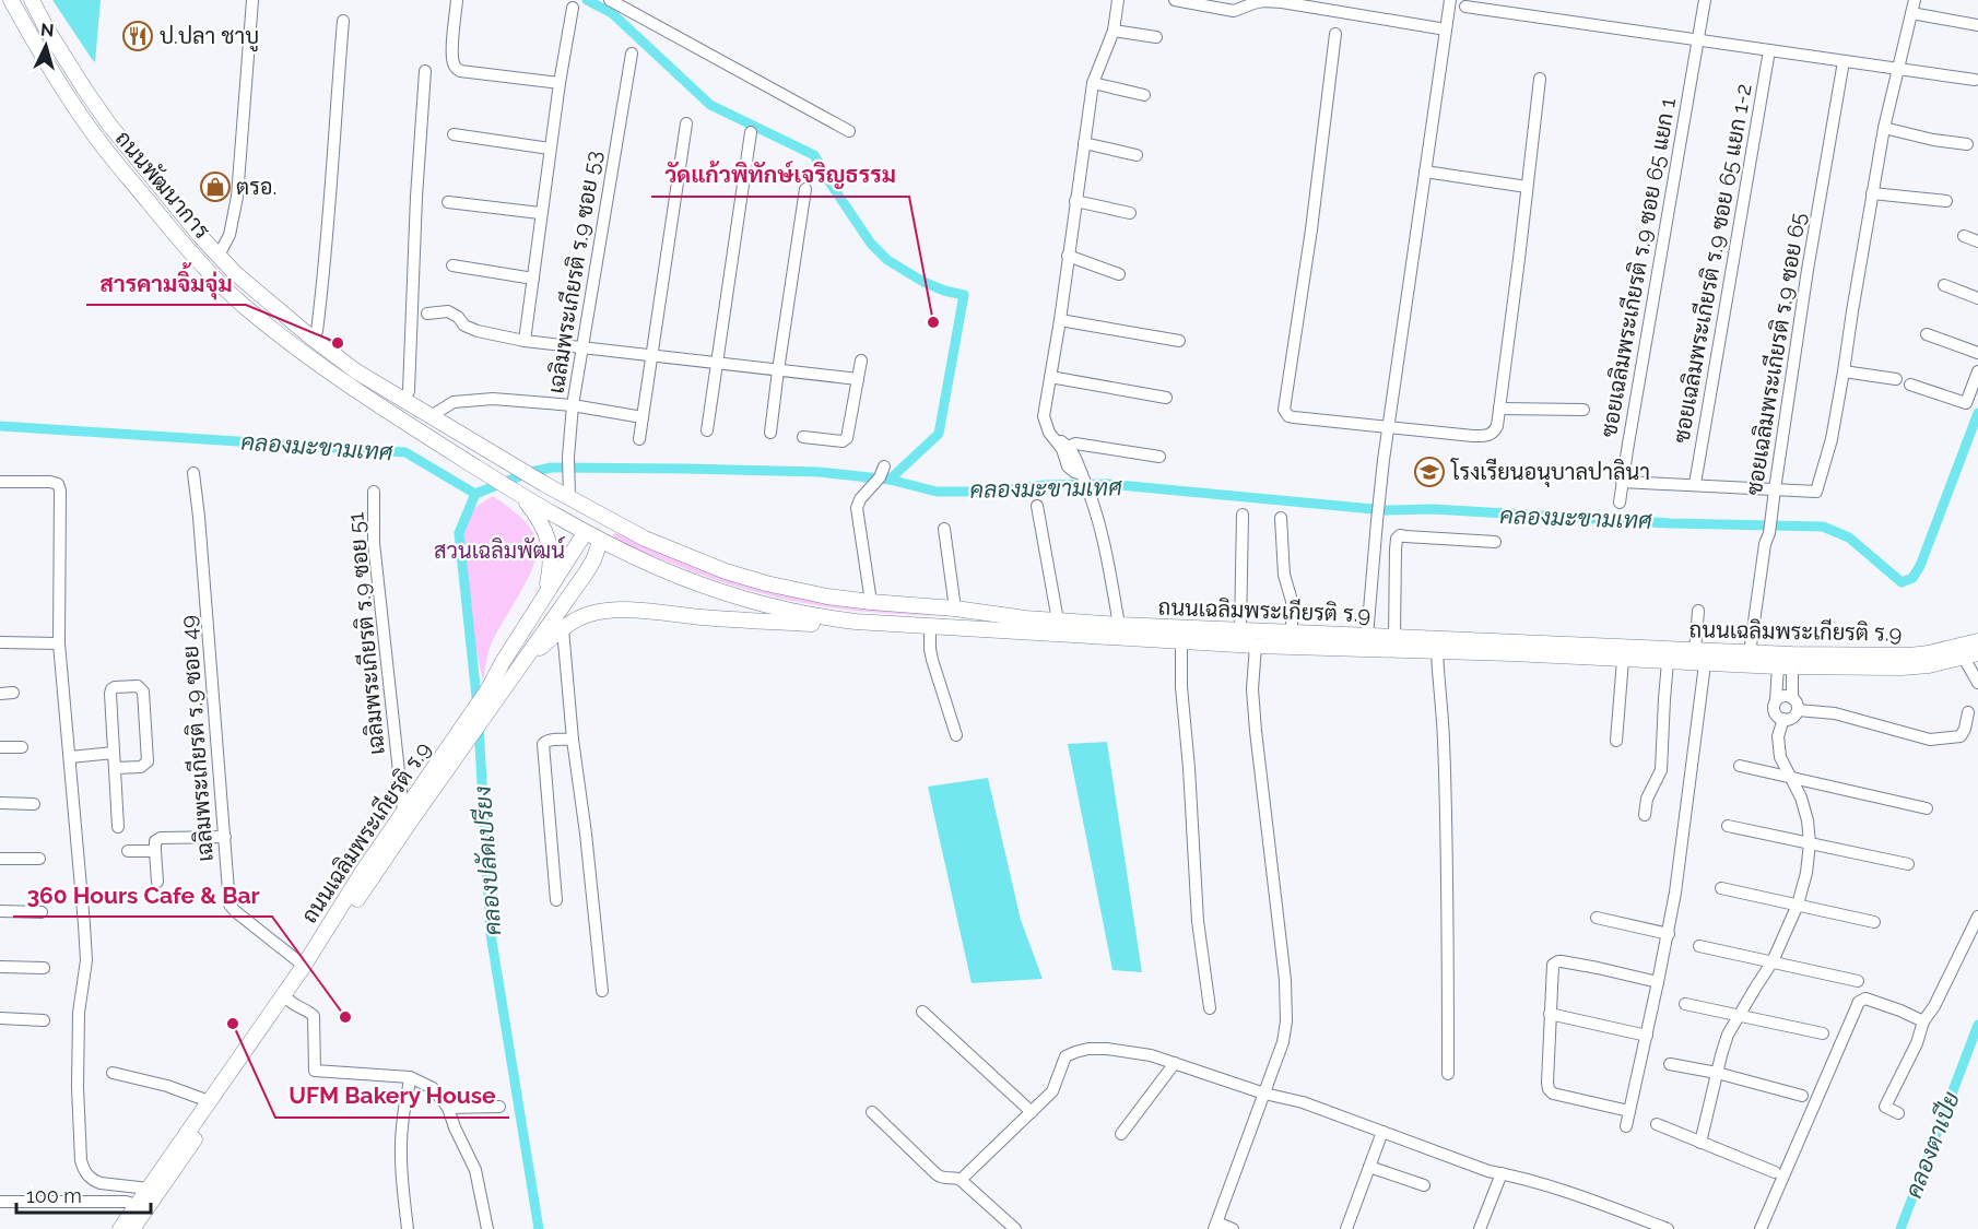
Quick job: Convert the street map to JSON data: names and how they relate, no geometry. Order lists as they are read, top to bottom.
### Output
{
  "streets": {
    "main road": ["ถนนพัฒนาการ", "ถนนเฉลิมพระเกียรติ ร.9"],
    "street": [
      "ซอยเฉลิมพระเกียรติ ร.9 ซอย 65 แยก 1-2",
      "ซอยเฉลิมพระเกียรติ ร.9 ซอย 65 แยก 1",
      "เฉลิมพระเกียรติ ร.9 ซอย 53",
      "ซอยเฉลิมพระเกียรติ ร.9 ซอย 65",
      "เฉลิมพระเกียรติ ร.9 ซอย 51",
      "เฉลิมพระเกียรติ ร.9 ซอย 49"
    ]
  },
  "crossings": [
    ["ถนนพัฒนาการ", "เฉลิมพระเกียรติ ร.9 ซอย 53"],
    ["ถนนพัฒนาการ", "ถนนเฉลิมพระเกียรติ ร.9"],
    ["เฉลิมพระเกียรติ ร.9 ซอย 53", "ถนนเฉลิมพระเกียรติ ร.9"],
    ["ซอยเฉลิมพระเกียรติ ร.9 ซอย 65", "ถนนเฉลิมพระเกียรติ ร.9"],
    ["ถนนเฉลิมพระเกียรติ ร.9", "เฉลิมพระเกียรติ ร.9 ซอย 51"],
    ["ถนนเฉลิมพระเกียรติ ร.9", "เฉลิมพระเกียรติ ร.9 ซอย 49"]
  ],
  "water": ["คลองมะขามเทศ", "คลองปลัดเปรียง", "คลองตาเปีย"],
  "parks": ["สวนเฉลิมพัฒน์"],
  "places": {
    "restaurant": ["ป.ปลา ชาบู"],
    "shop": ["ตรอ."],
    "other": [
      "วัดแก้วพิทักษ์เจริญธรรม",
      "สารคามจิ้มจุ่ม",
      "360 Hours Cafe & Bar",
      "UFM Bakery House"
    ],
    "school or university": ["โรงเรียนอนุบาลปาลินา"]
  },
  "scale_bar": "100 m",
  "north": "top"
}
